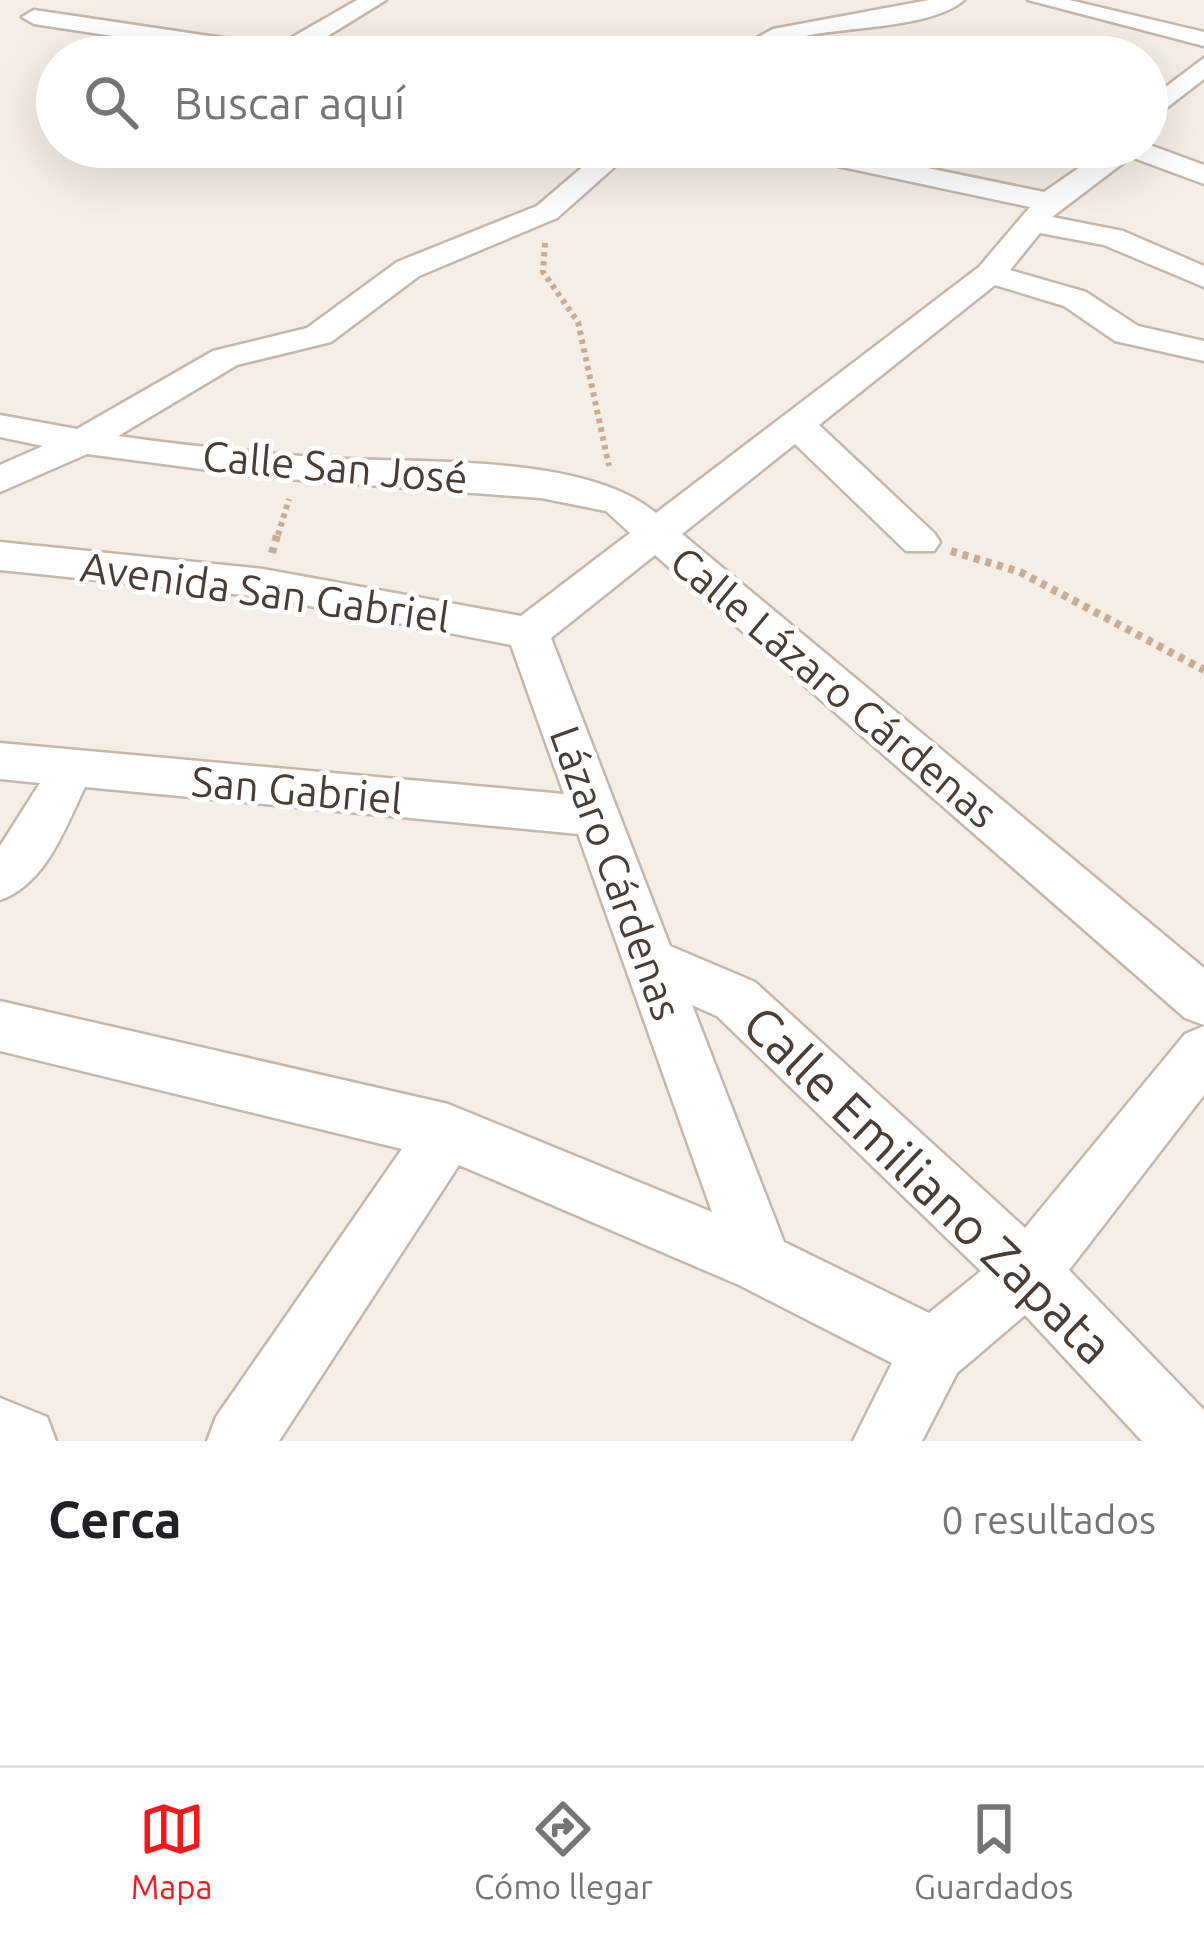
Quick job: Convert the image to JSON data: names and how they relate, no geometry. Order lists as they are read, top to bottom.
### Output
{
  "streets": {
    "street": [
      "Calle San José",
      "Avenida San Gabriel",
      "Calle Lázaro Cárdenas",
      "San Gabriel",
      "Lázaro Cárdenas",
      "Calle Emiliano Zapata"
    ]
  },
  "crossings": [
    ["Avenida San Gabriel", "Lázaro Cárdenas"],
    ["San Gabriel", "Lázaro Cárdenas"],
    ["Lázaro Cárdenas", "Calle Emiliano Zapata"]
  ],
  "page": {
    "search": "Buscar aquí",
    "heading": ["Cerca", "0 resultados"],
    "nav": ["Mapa", "Cómo llegar", "Guardados"]
  }
}
